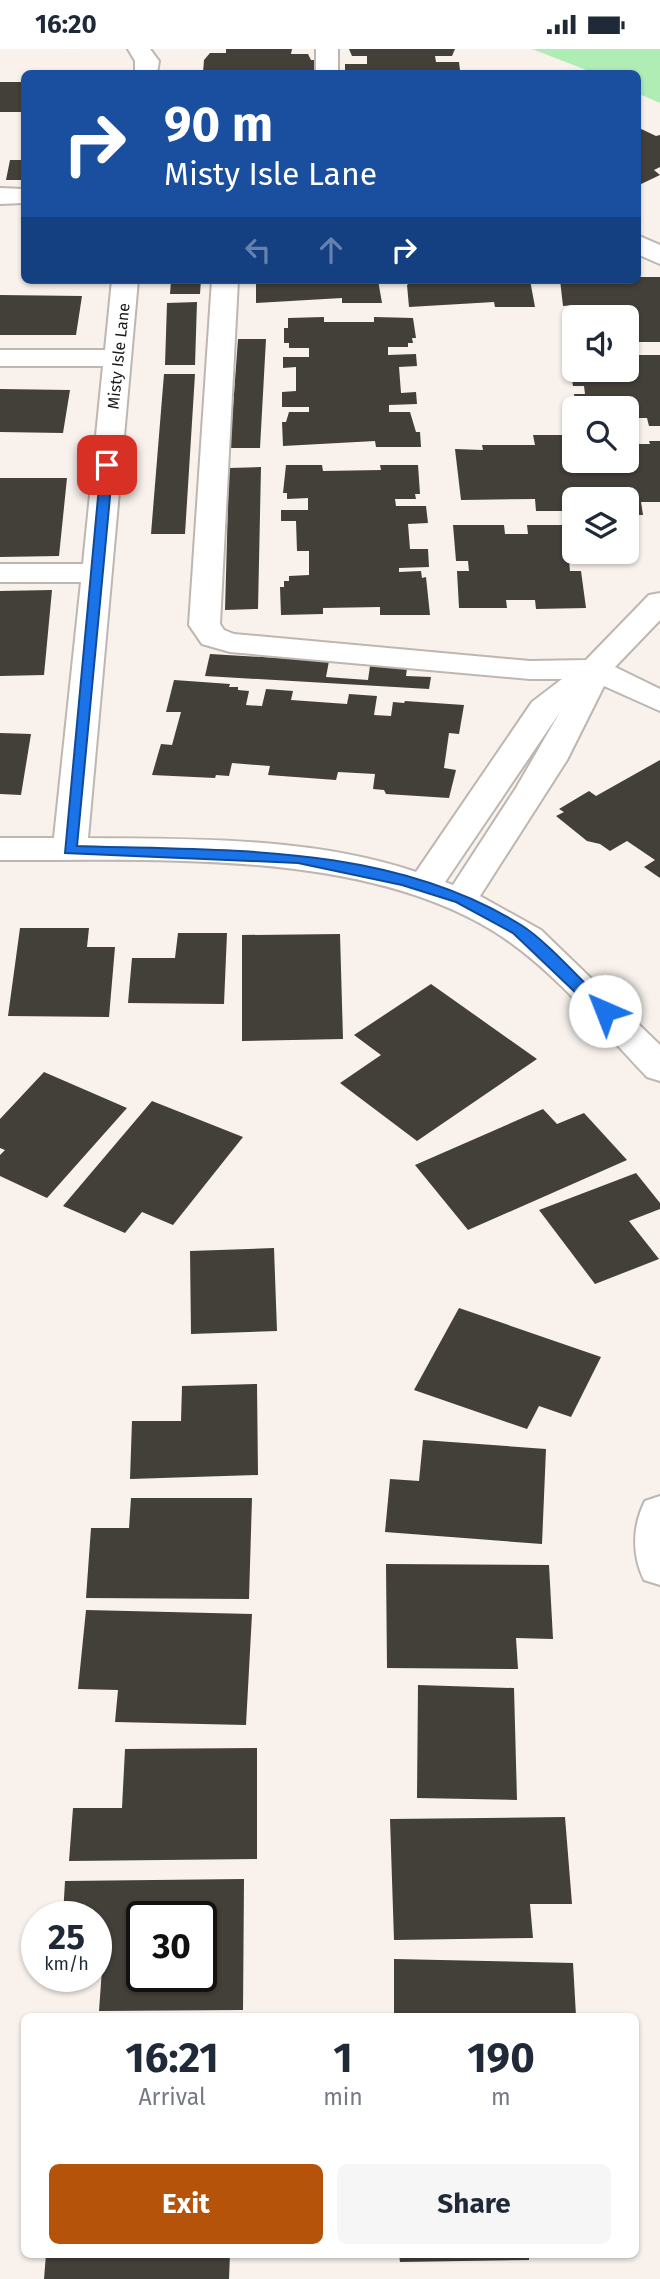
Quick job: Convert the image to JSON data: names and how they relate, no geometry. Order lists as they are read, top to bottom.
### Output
{
  "streets": {
    "street": ["Misty Isle Lane"]
  },
  "page": {
    "status": "16:20",
    "turn": ["90 m", "Misty Isle Lane"],
    "speed": "25 km/h",
    "limit": "30",
    "eta": [
      "16:21",
      "Arrival",
      "1",
      "min",
      "190",
      "m"
    ],
    "buttons": ["Exit", "Share"]
  }
}
